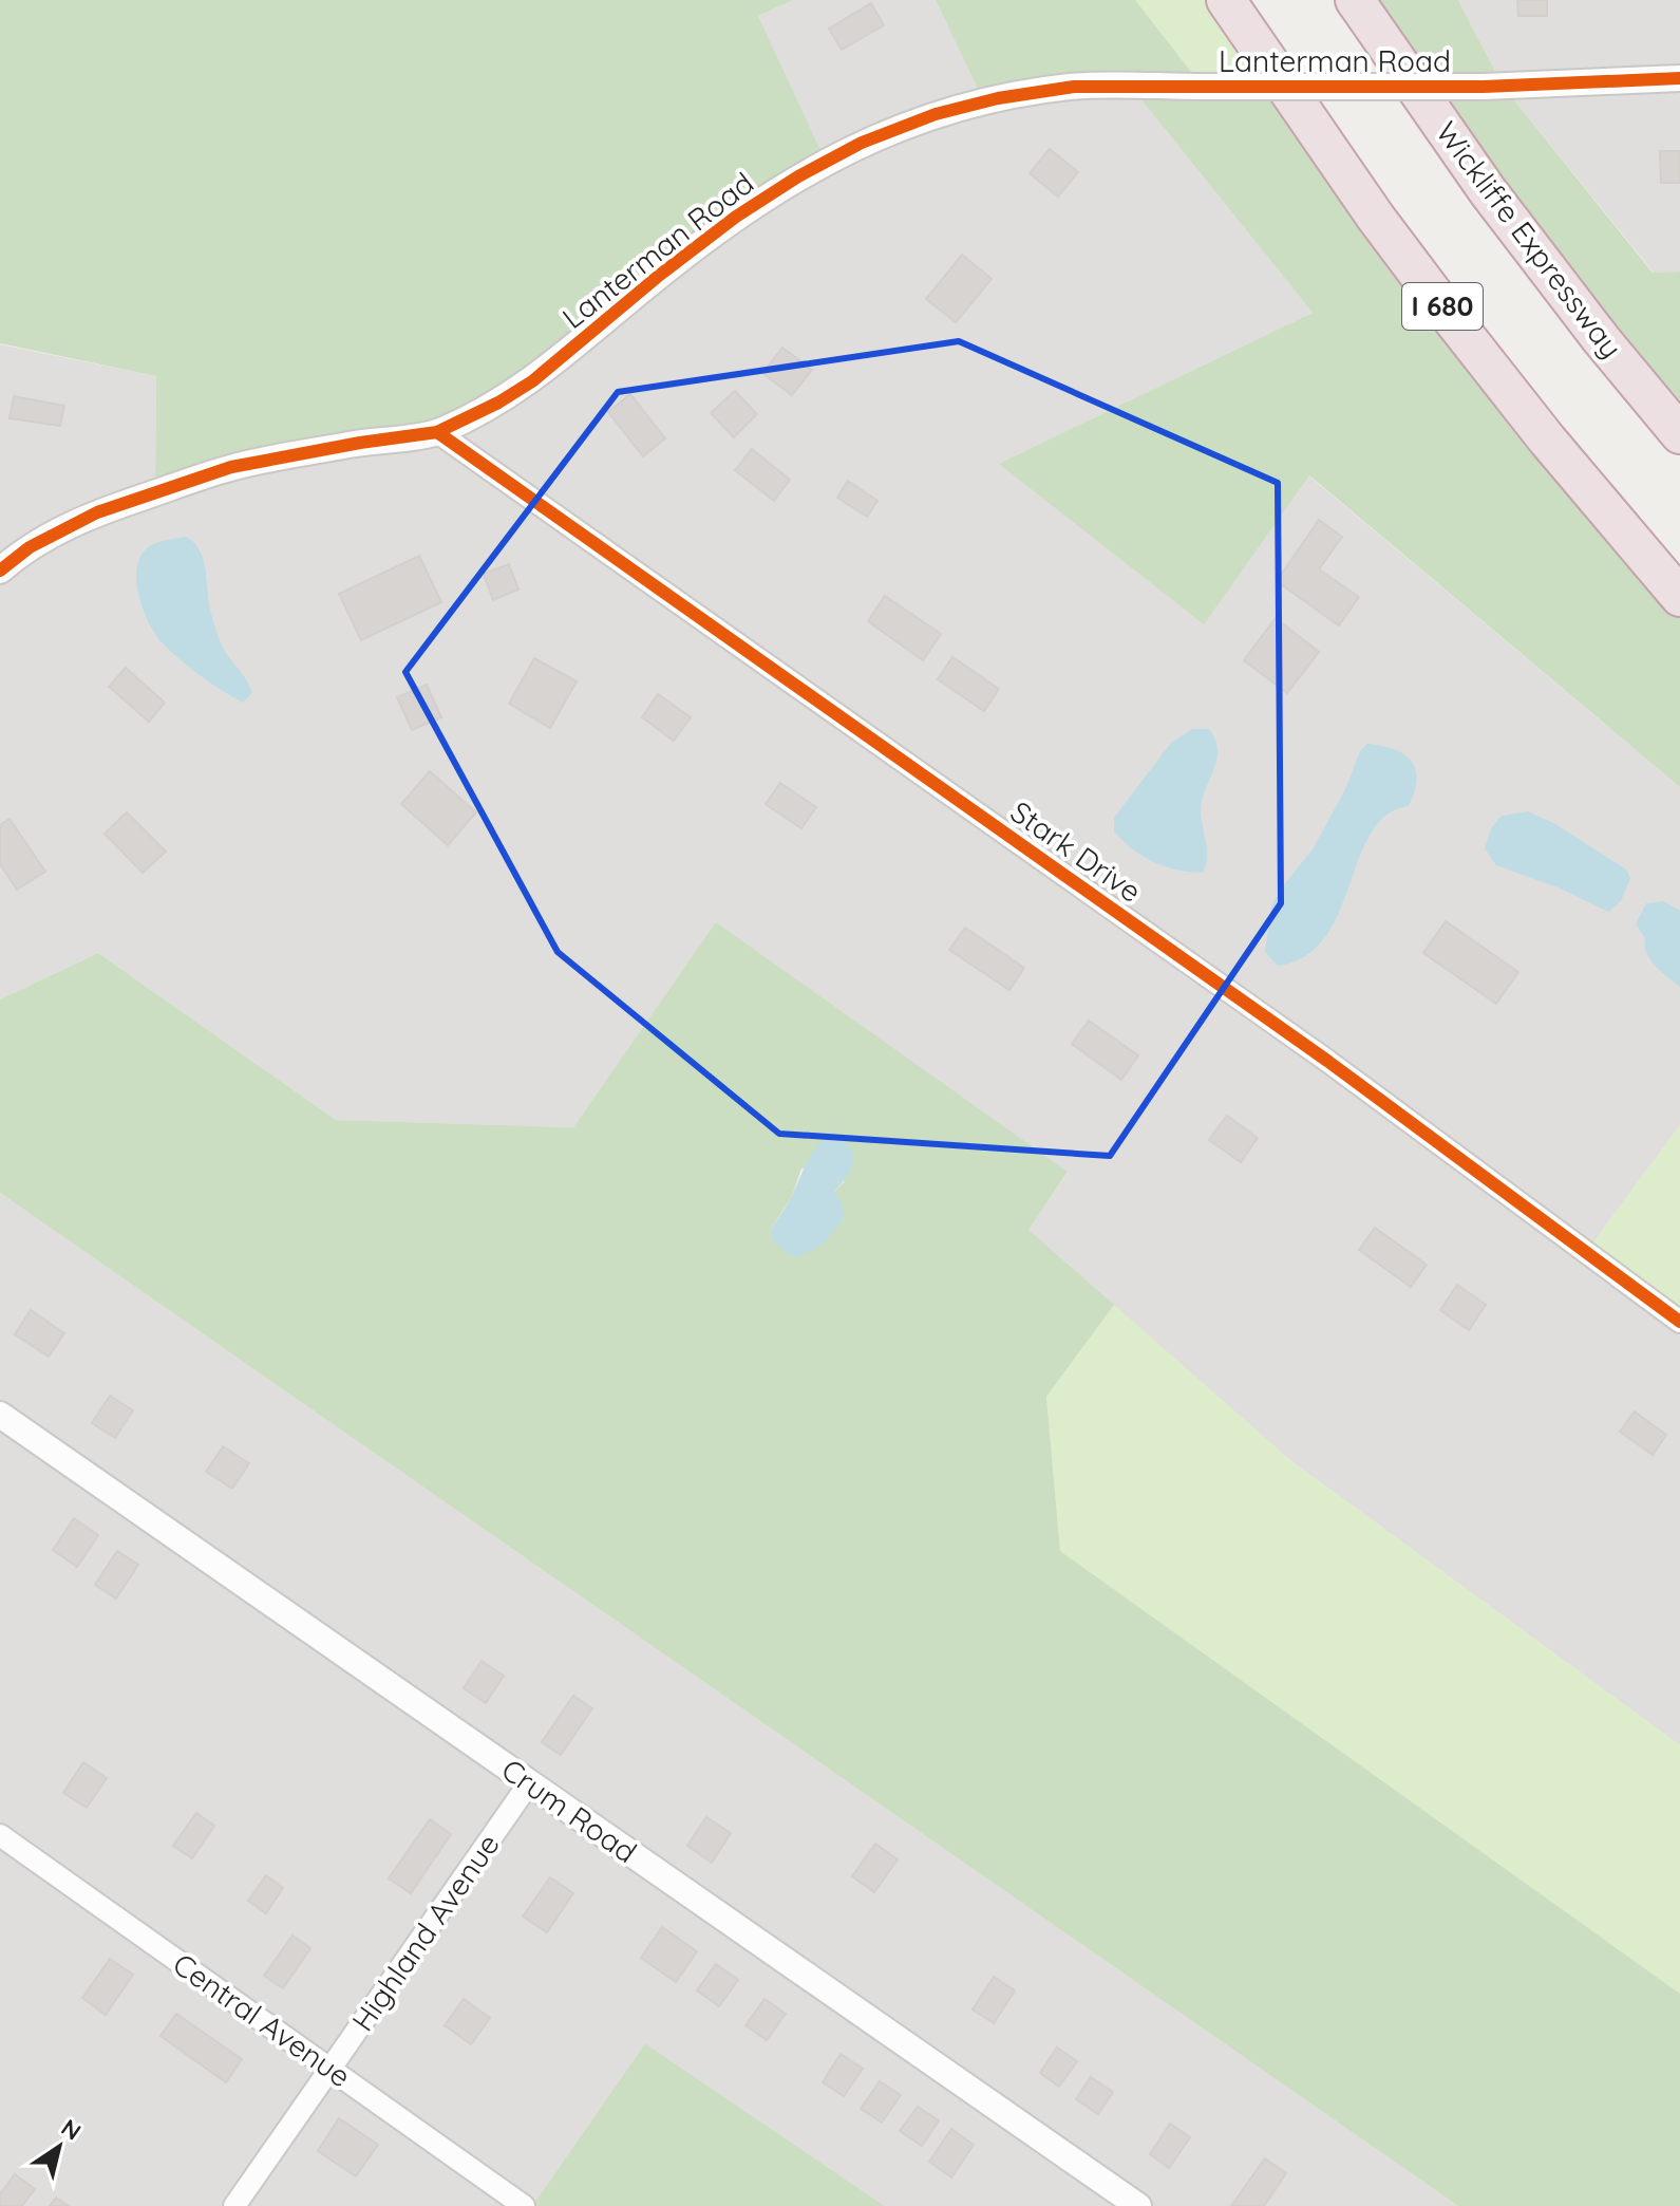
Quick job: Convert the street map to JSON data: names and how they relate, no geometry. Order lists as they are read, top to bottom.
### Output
{
  "streets": {
    "highway": ["Wickliffe Expressway", "I 680"],
    "street": [
      "Lanterman Road",
      "Stark Drive",
      "Crum Road",
      "Highland Avenue",
      "Central Avenue"
    ]
  },
  "crossings": [
    ["Lanterman Road", "Stark Drive"],
    ["Crum Road", "Highland Avenue"],
    ["Highland Avenue", "Central Avenue"]
  ],
  "north": "top right"
}
